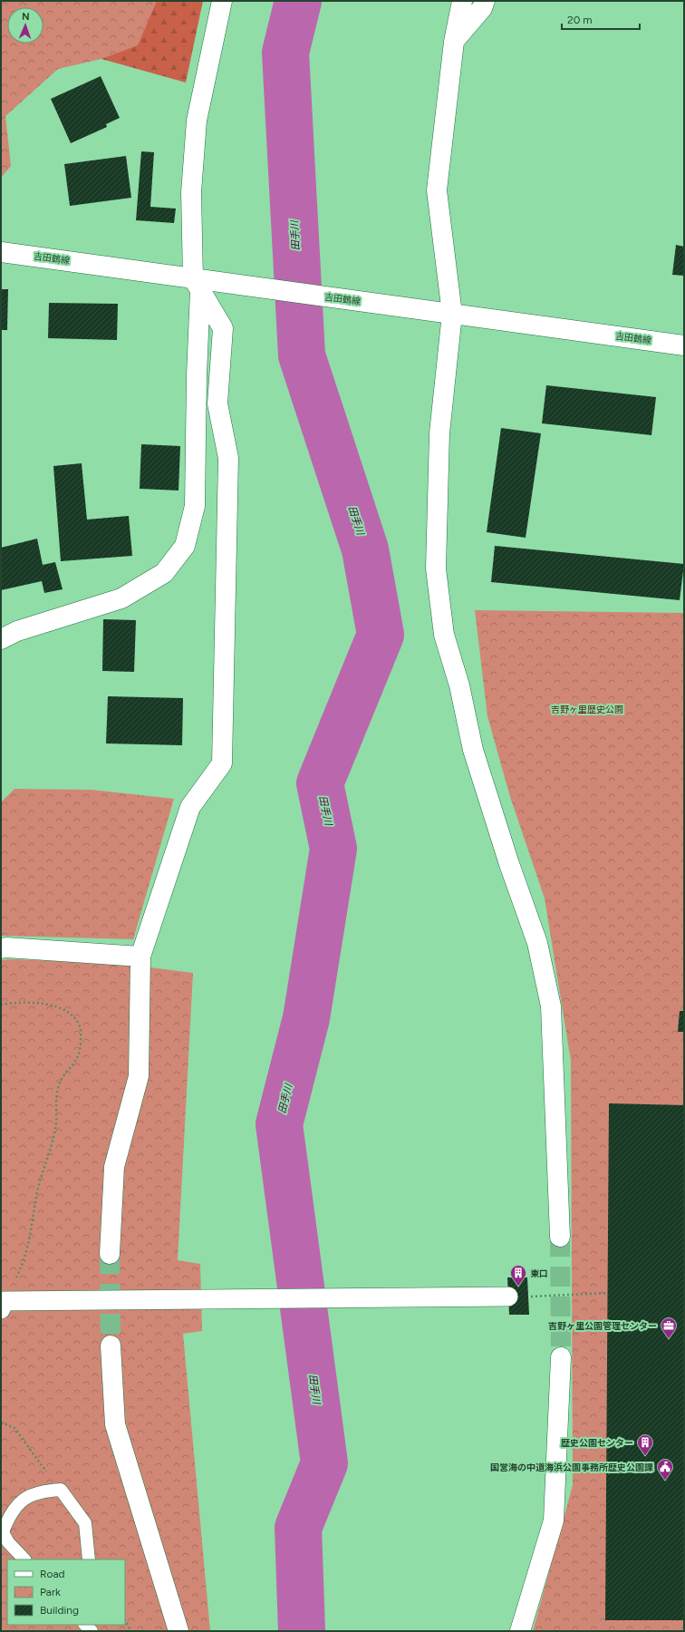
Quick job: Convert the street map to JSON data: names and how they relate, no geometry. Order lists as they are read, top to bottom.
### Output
{
  "streets": {
    "street": ["吉田鶴線"]
  },
  "water": ["田手川"],
  "parks": ["吉野ヶ里歴史公園"],
  "places": {
    "building": ["東口", "歴史公園センター"],
    "office": ["吉野ヶ里公園管理センター"],
    "public building": ["国営海の中道海浜公園事務所歴史公園課"]
  },
  "legend": ["Road", "Park", "Building"],
  "scale_bar": "20 m",
  "north": "top"
}
